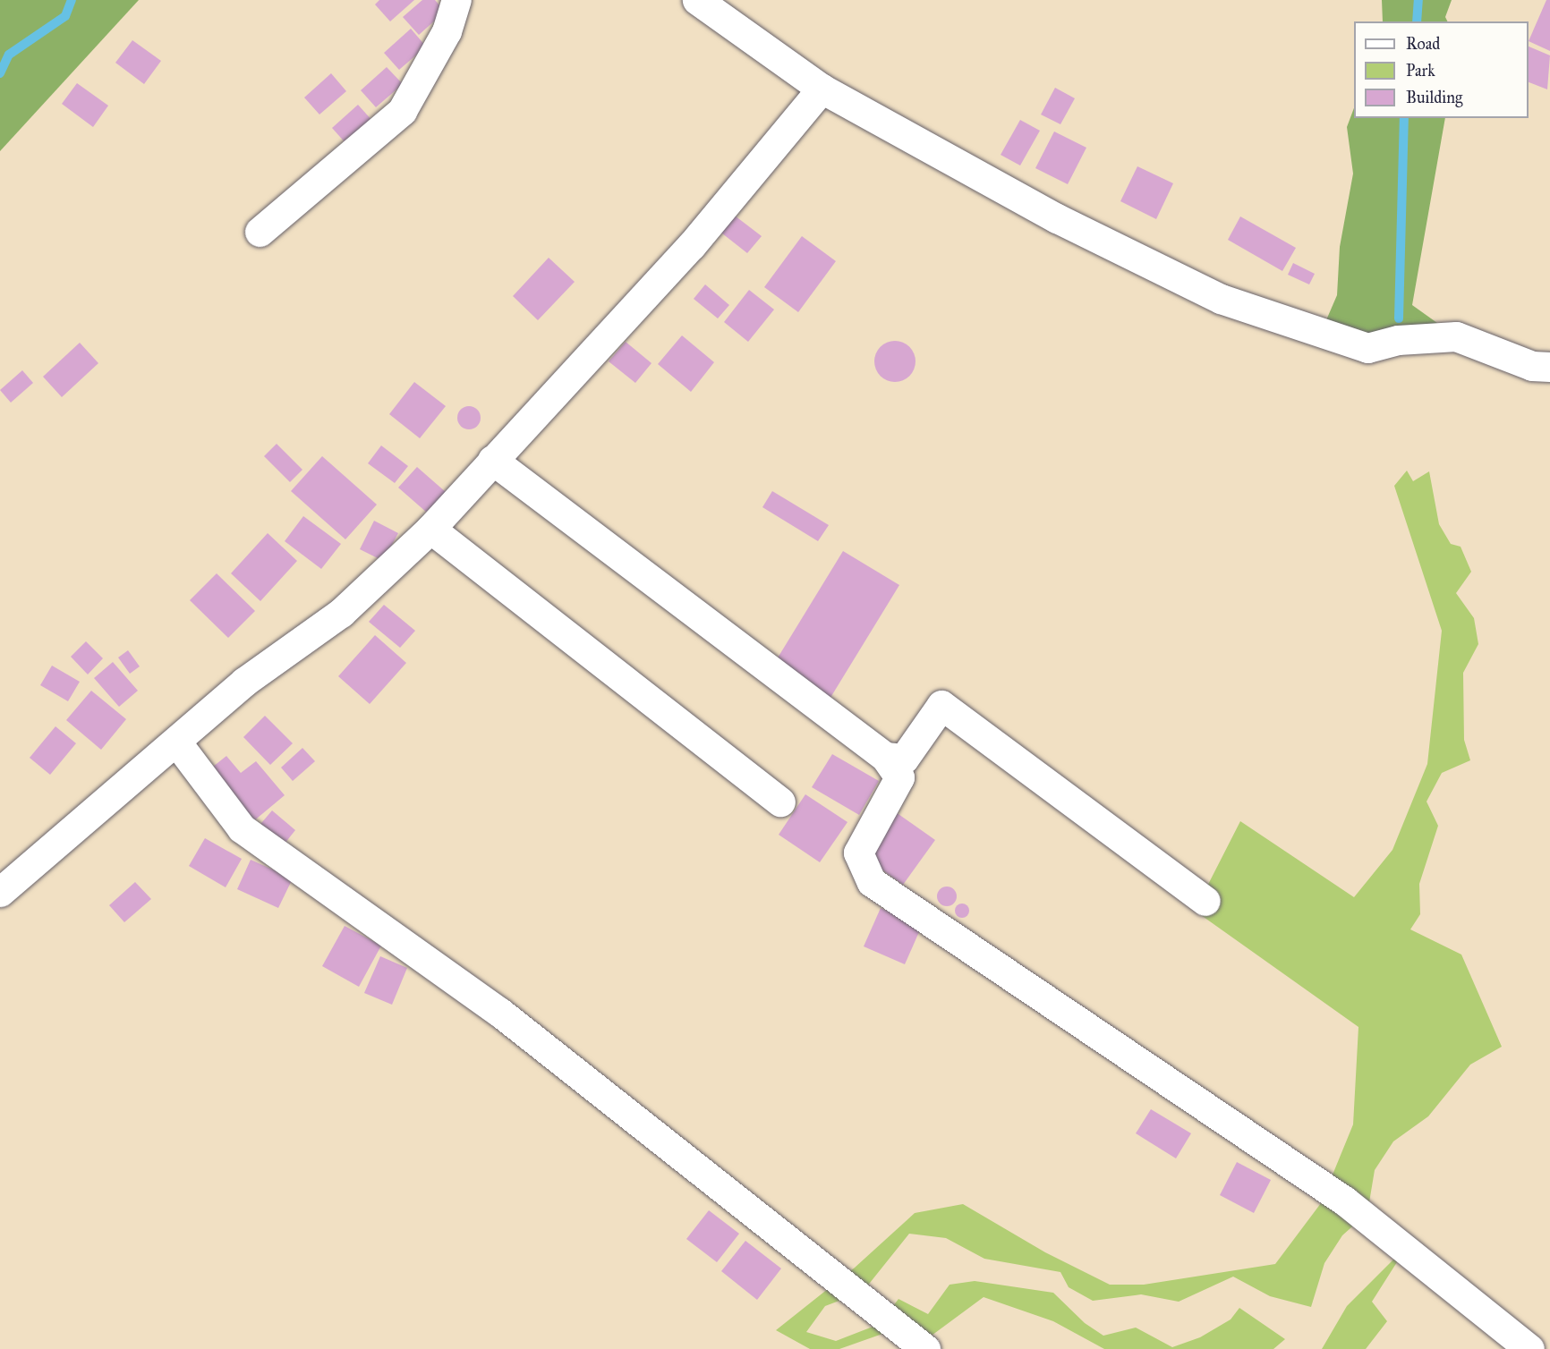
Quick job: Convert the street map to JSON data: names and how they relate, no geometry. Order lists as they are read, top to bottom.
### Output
{
  "legend": ["Road", "Park", "Building"]
}
